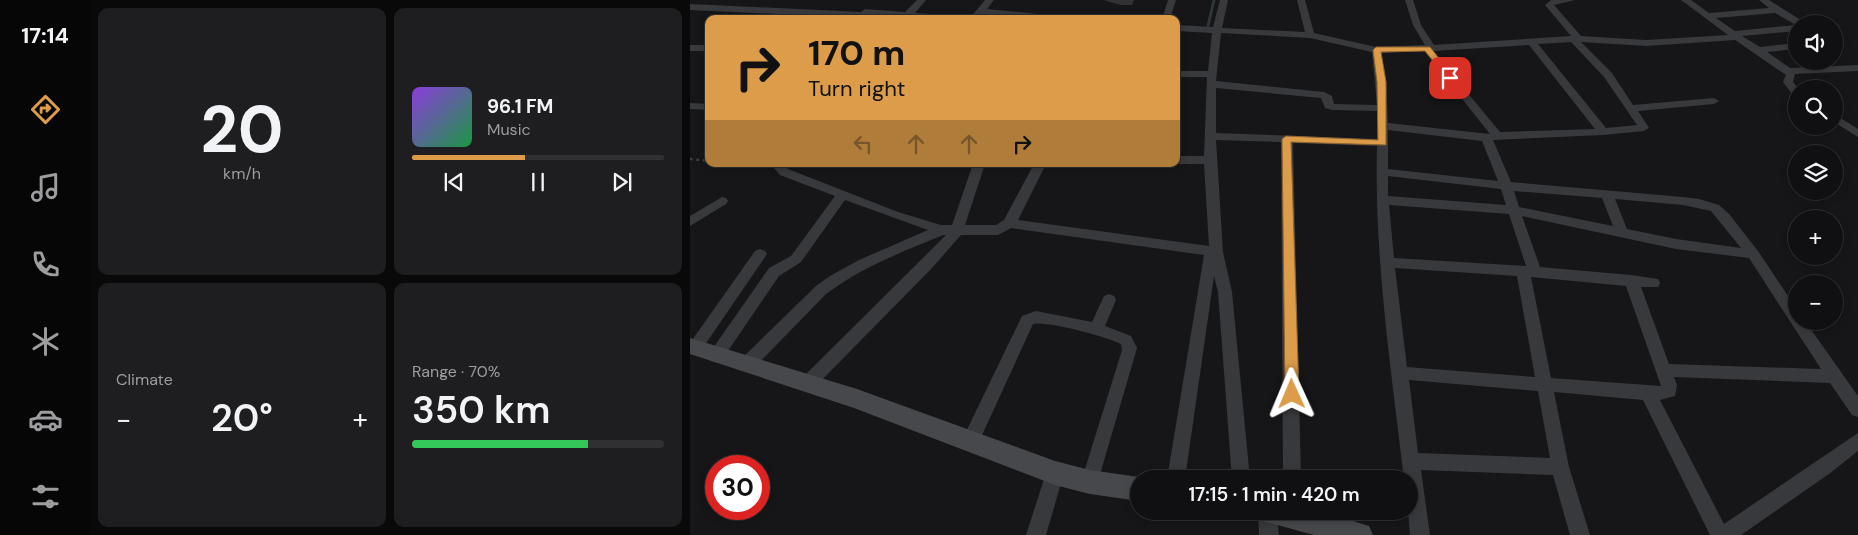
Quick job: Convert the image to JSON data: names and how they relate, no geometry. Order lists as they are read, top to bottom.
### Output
{
  "page": {
    "tabs": "17:14",
    "tile": [
      ["20", "km/h"],
      "Climate",
      ["Range · 70%", "350 km"]
    ],
    "map_buttons": ["+", "−"],
    "turn": ["170 m", "Turn right"],
    "song": ["96.1 FM", "Music"],
    "heat": ["−", "20°", "+"],
    "limit": "30",
    "trip": "17:15 · 1 min · 420 m"
  }
}
